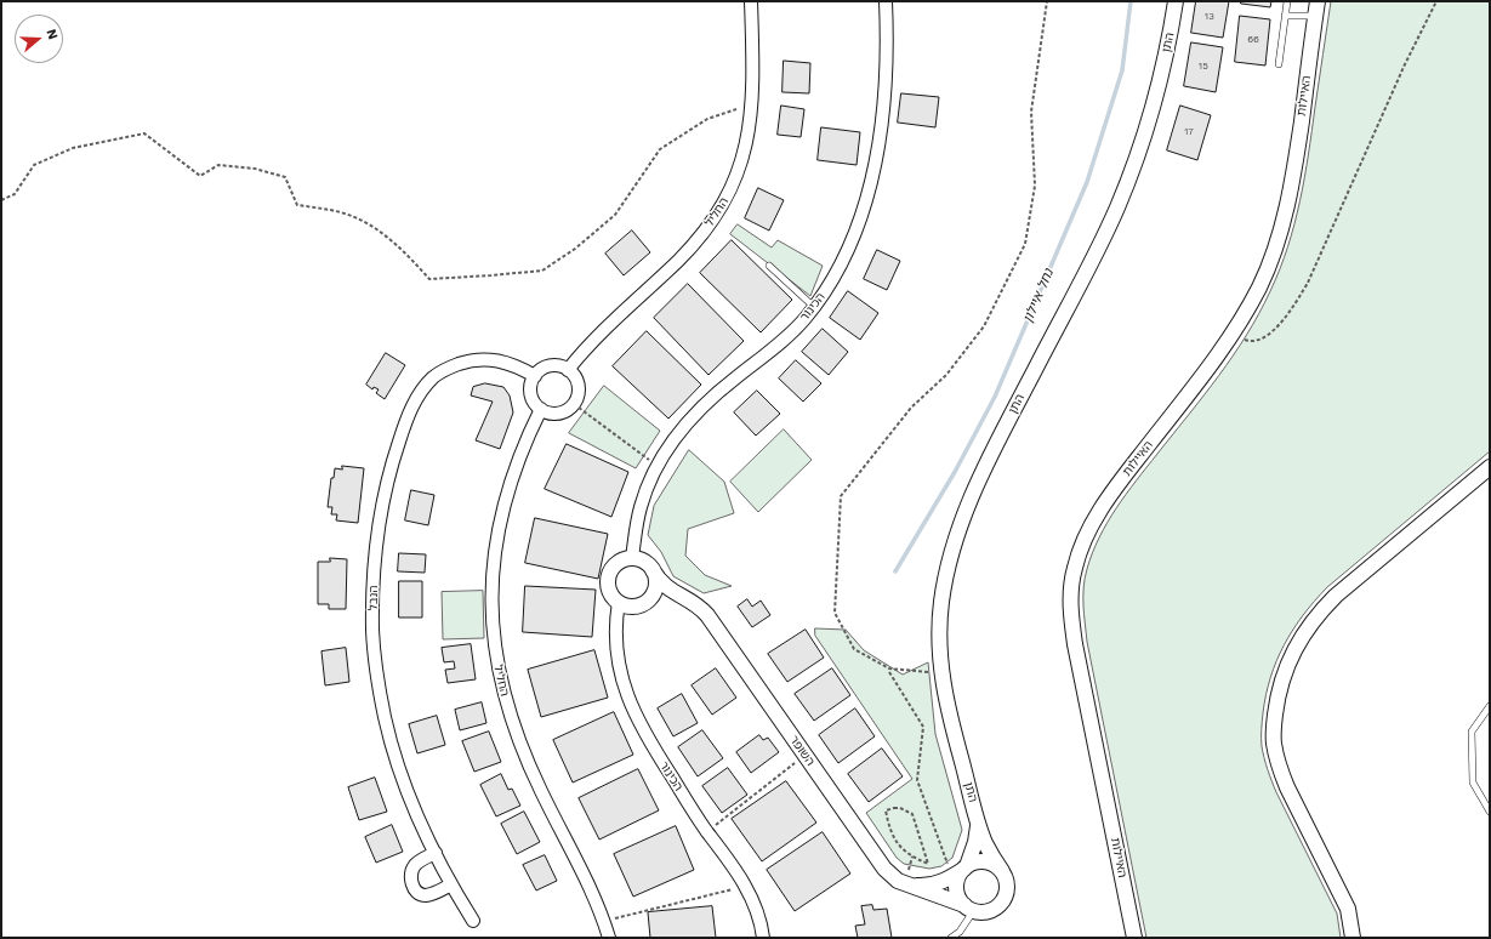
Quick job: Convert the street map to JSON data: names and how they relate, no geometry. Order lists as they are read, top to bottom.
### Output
{
  "streets": {
    "street": [
      "התן",
      "האיילות",
      "החליל",
      "הכינור",
      "הנבל",
      "השופר"
    ]
  },
  "crossings": [
    ["התן", "השופר"],
    ["החליל", "הנבל"],
    ["הכינור", "השופר"]
  ],
  "water": ["נחל איילון"],
  "house_numbers": [
    "13",
    "66",
    "15",
    "17"
  ],
  "north": "right"
}
